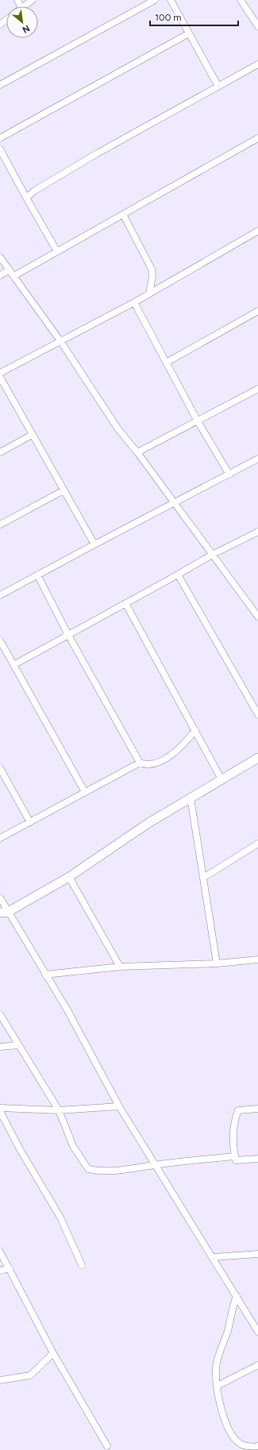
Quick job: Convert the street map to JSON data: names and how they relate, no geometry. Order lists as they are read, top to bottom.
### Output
{
  "scale_bar": "100 m",
  "north": "bottom right"
}
